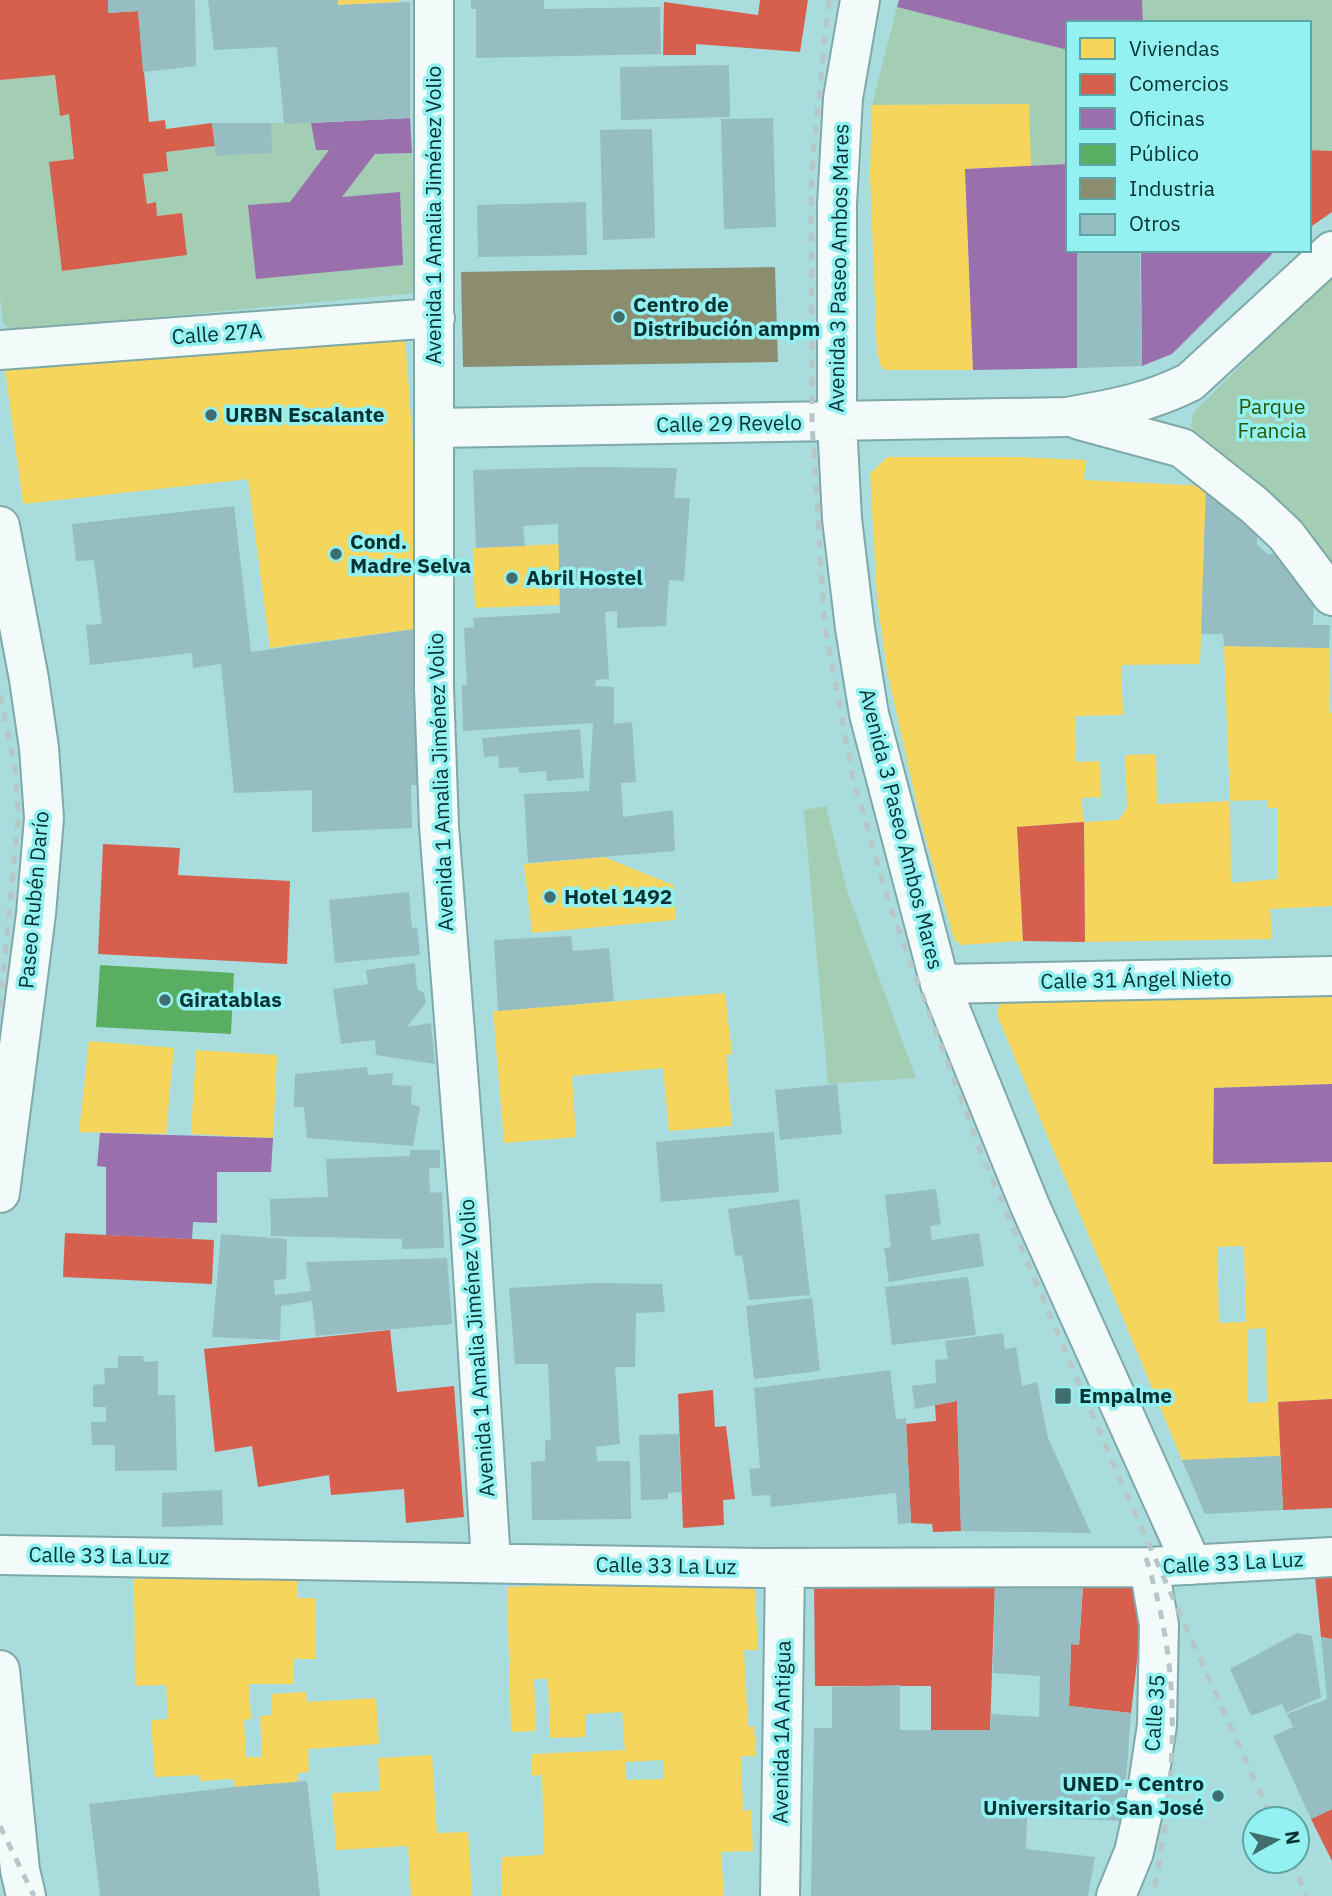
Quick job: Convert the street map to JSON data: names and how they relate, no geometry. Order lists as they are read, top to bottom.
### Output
{
  "streets": {
    "main road": [
      "Avenida 1 Amalia Jiménez Volio",
      "Avenida 3 Paseo Ambos Mares",
      "Calle 27A",
      "Calle 29 Revelo",
      "Paseo Rubén Darío",
      "Calle 31 Ángel Nieto",
      "Calle 33 La Luz",
      "Calle 35",
      "Avenida 1A Antigua"
    ]
  },
  "crossings": [
    ["Avenida 1 Amalia Jiménez Volio", "Calle 27A"],
    ["Avenida 1 Amalia Jiménez Volio", "Calle 29 Revelo"],
    ["Avenida 1 Amalia Jiménez Volio", "Calle 33 La Luz"],
    ["Avenida 3 Paseo Ambos Mares", "Calle 29 Revelo"],
    ["Avenida 3 Paseo Ambos Mares", "Calle 31 Ángel Nieto"],
    ["Avenida 3 Paseo Ambos Mares", "Calle 33 La Luz"],
    ["Calle 33 La Luz", "Calle 35"],
    ["Calle 33 La Luz", "Avenida 1A Antigua"]
  ],
  "parks": ["Parque Francia"],
  "places": {
    "other": [
      "Centro de Distribución ampm",
      "URBN Escalante",
      "Cond. Madre Selva",
      "Abril Hostel",
      "Hotel 1492",
      "Giratablas",
      "UNED - Centro Universitario San José"
    ],
    "transit": ["Empalme"]
  },
  "legend": [
    "Viviendas",
    "Comercios",
    "Oficinas",
    "Público",
    "Industria",
    "Otros"
  ],
  "north": "right"
}
